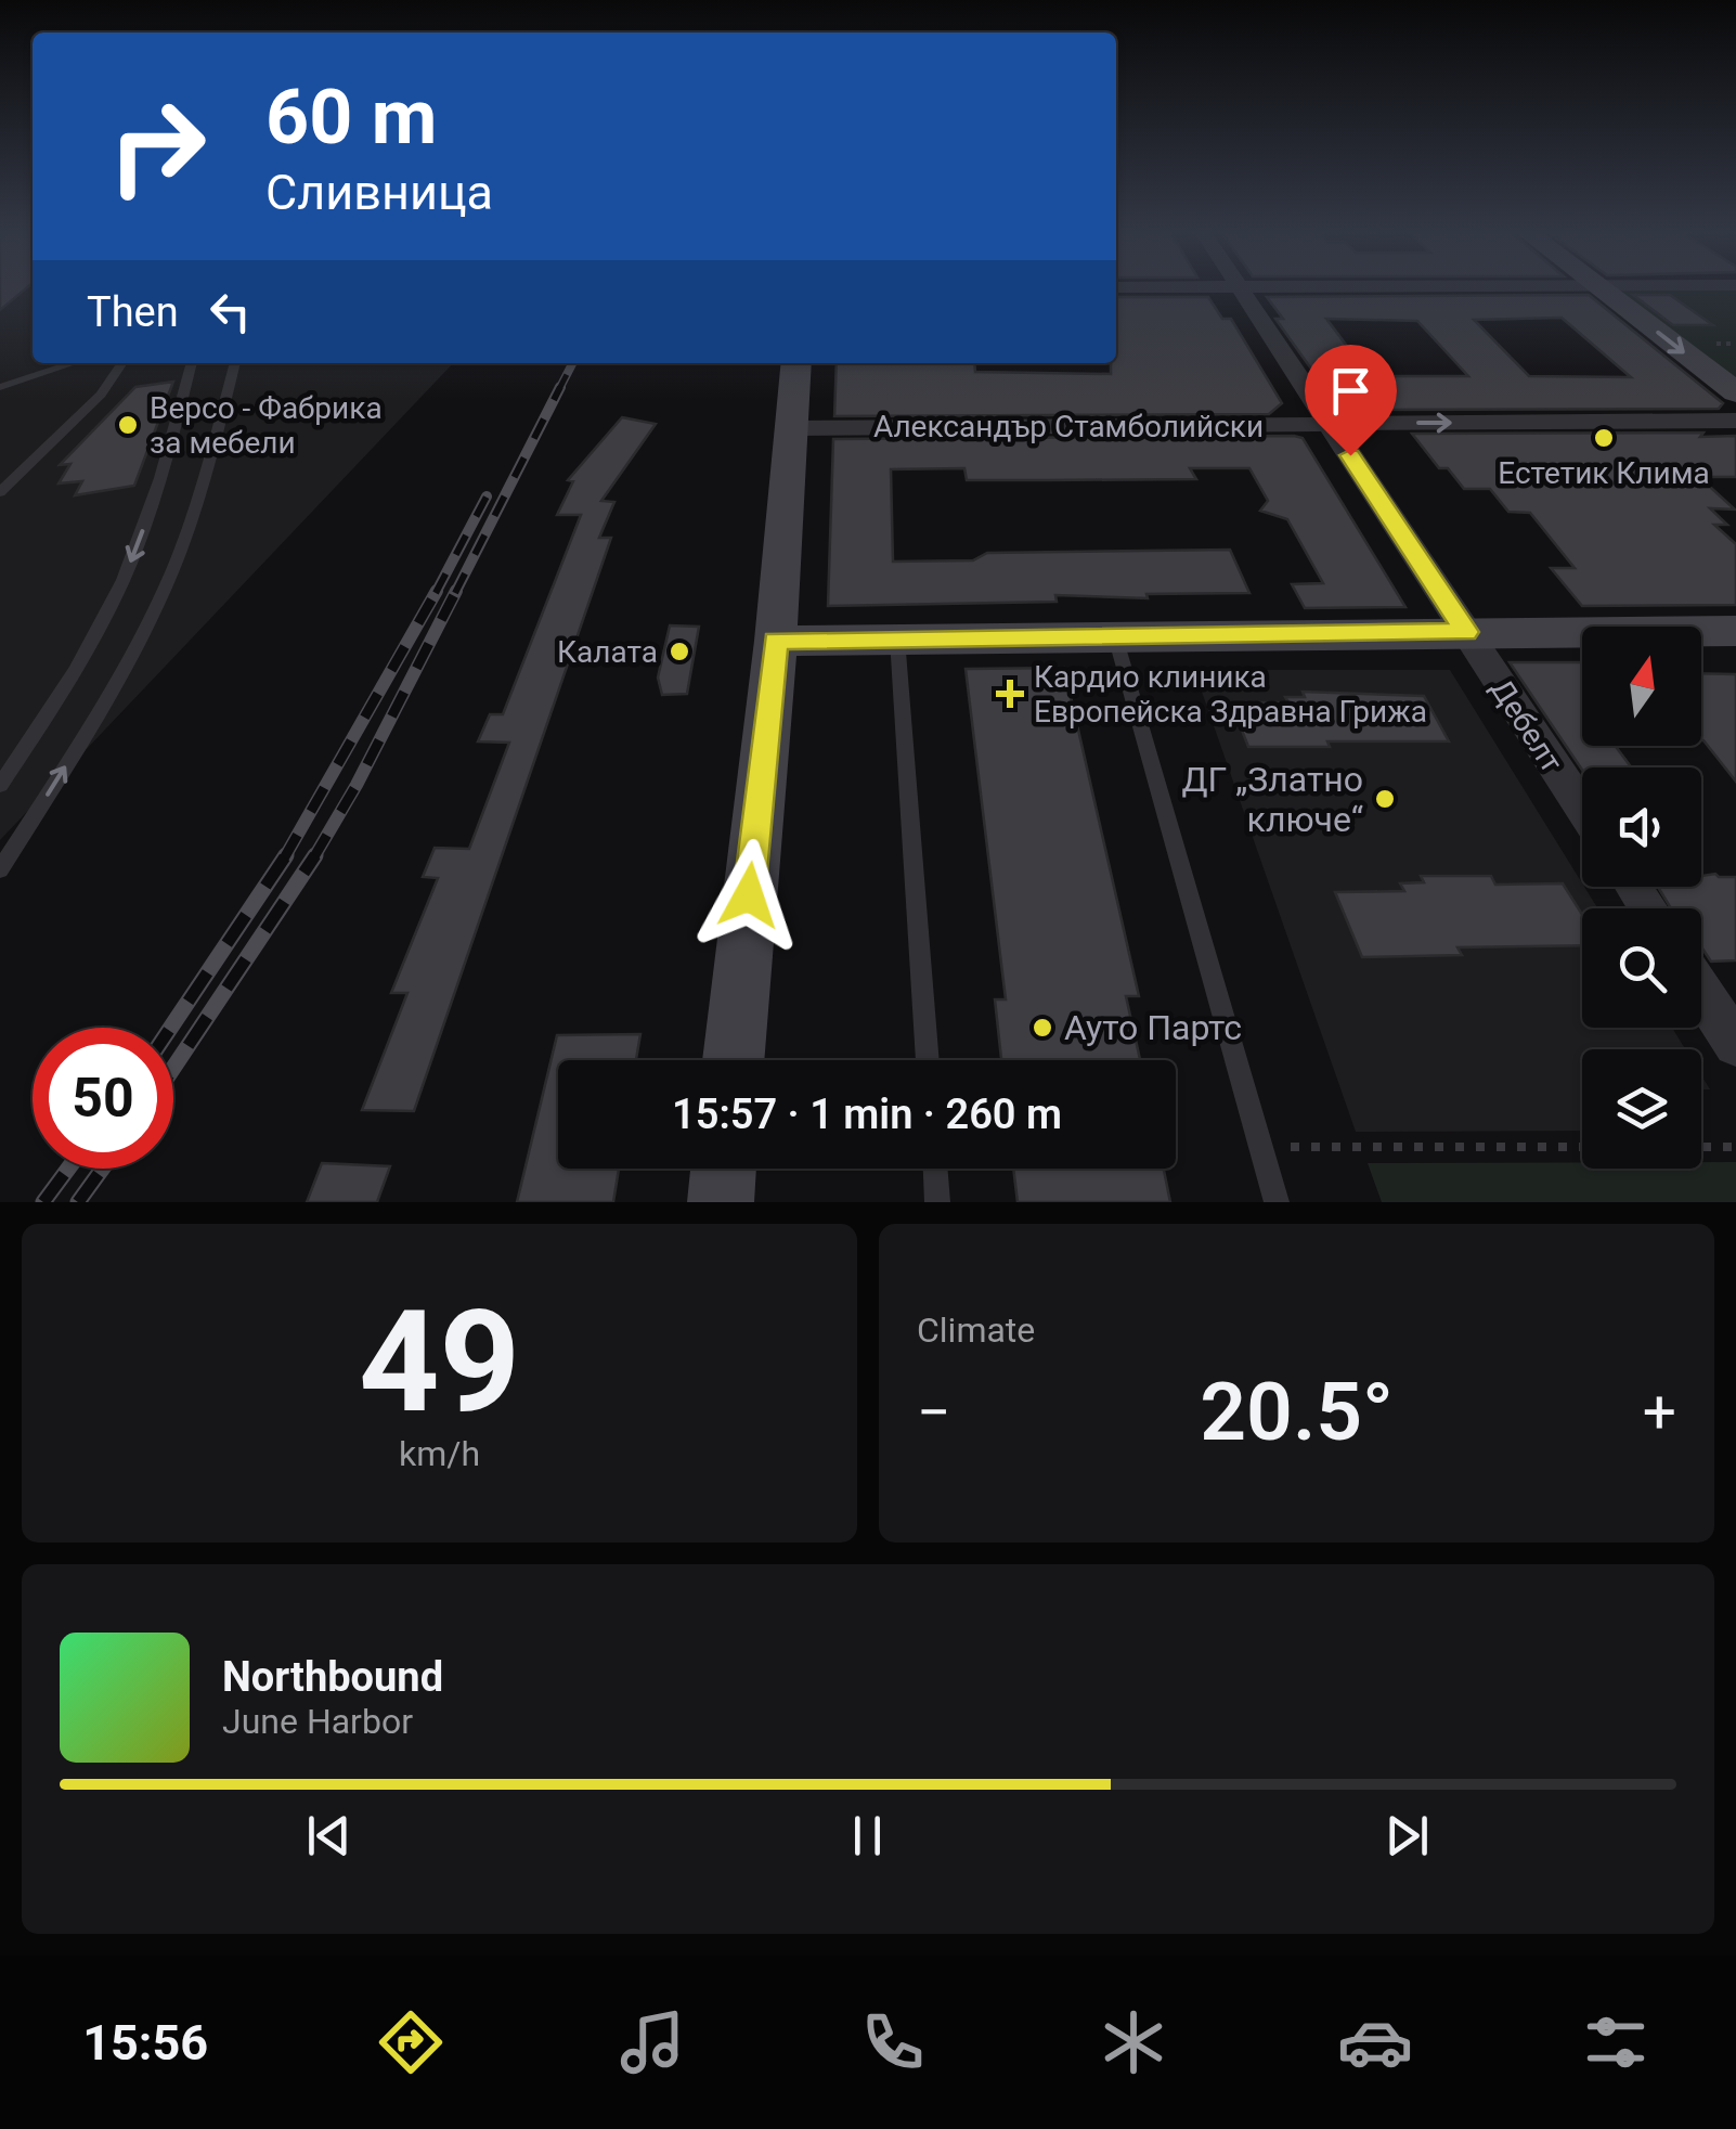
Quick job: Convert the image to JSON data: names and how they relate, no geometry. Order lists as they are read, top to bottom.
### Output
{
  "streets": {
    "street": ["Александър Стамболийски", "Дебелт"]
  },
  "crossings": [
    ["Александър Стамболийски", "Дебелт"]
  ],
  "places": {
    "other": [
      "Версо - Фабрика за мебели",
      "Естетик Клима",
      "Калата",
      "ДГ „Златно ключе“",
      "Ауто Партс"
    ],
    "health": ["Кардио клиника Европейска Здравна Грижа"]
  },
  "north": "top",
  "page": {
    "turn": ["60 m", "Сливница"],
    "then": "Then",
    "limit": "50",
    "trip": "15:57 · 1 min · 260 m",
    "tile": [
      ["49", "km/h"],
      "Climate"
    ],
    "heat": ["−", "20.5°", "+"],
    "song": ["Northbound", "June Harbor"],
    "tabs": "15:56"
  }
}
